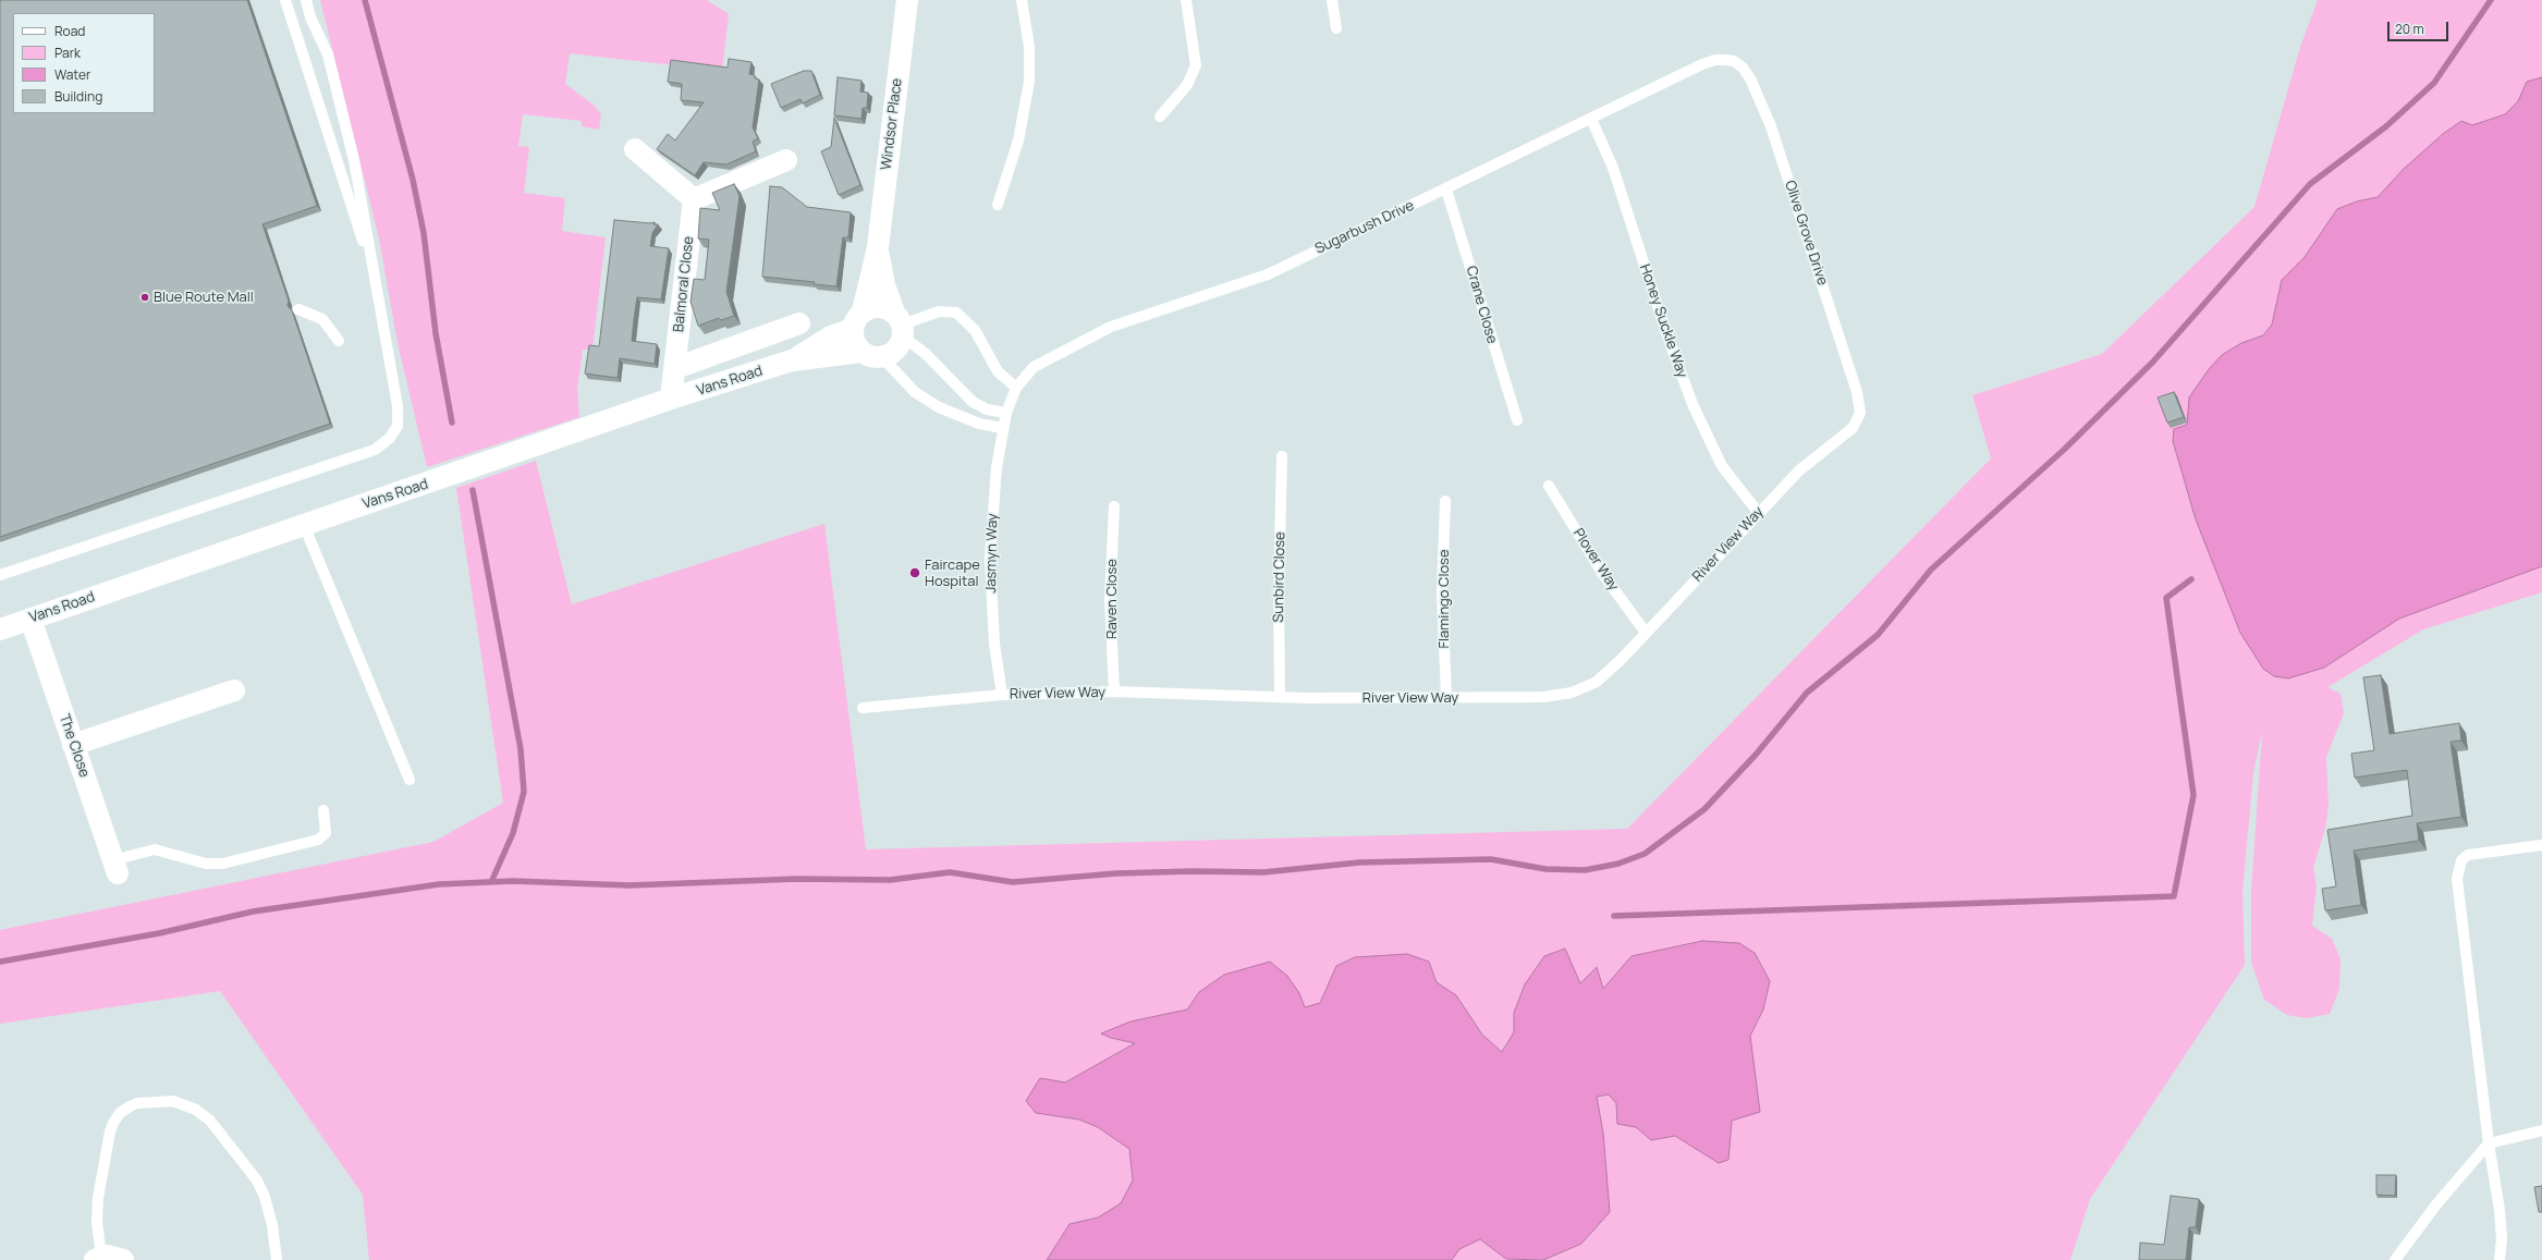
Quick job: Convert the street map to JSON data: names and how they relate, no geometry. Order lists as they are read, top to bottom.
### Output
{
  "streets": {
    "street": [
      "Windsor Place",
      "Balmoral Close",
      "Vans Road",
      "The Close"
    ],
    "lane": [
      "Sugarbush Drive",
      "Olive Grove Drive",
      "Crane Close",
      "Honey Suckle Way",
      "River View Way",
      "Jasmyn Way",
      "Plover Way",
      "Sunbird Close",
      "Raven Close",
      "Flamingo Close"
    ]
  },
  "crossings": [
    ["Windsor Place", "Vans Road"],
    ["Sugarbush Drive", "Olive Grove Drive"],
    ["Sugarbush Drive", "Crane Close"],
    ["Sugarbush Drive", "Honey Suckle Way"],
    ["Sugarbush Drive", "Jasmyn Way"],
    ["Olive Grove Drive", "River View Way"],
    ["Balmoral Close", "Vans Road"],
    ["Honey Suckle Way", "River View Way"],
    ["Vans Road", "The Close"],
    ["River View Way", "Jasmyn Way"],
    ["River View Way", "Plover Way"],
    ["River View Way", "Sunbird Close"],
    ["River View Way", "Raven Close"],
    ["River View Way", "Flamingo Close"]
  ],
  "places": ["Blue Route Mall", "Faircape Hospital"],
  "legend": [
    "Road",
    "Park",
    "Water",
    "Building"
  ],
  "scale_bar": "20 m"
}
